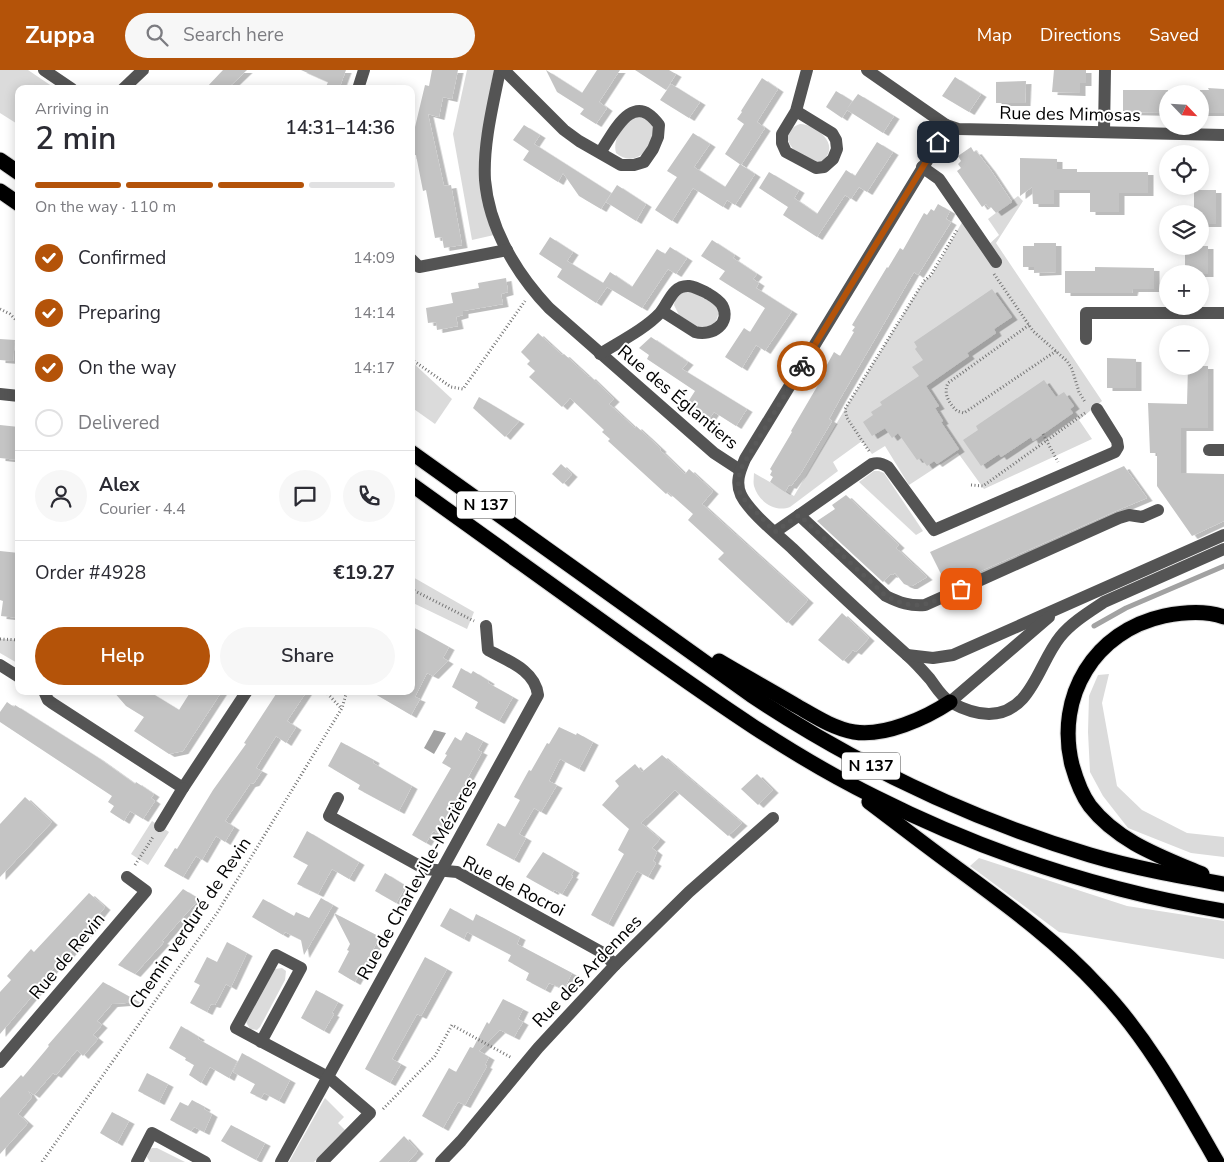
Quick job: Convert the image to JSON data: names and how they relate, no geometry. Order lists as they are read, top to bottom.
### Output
{
  "streets": {
    "highway": ["N 137"],
    "street": [
      "Rue des Mimosas",
      "Rue des Églantiers",
      "Rue de Charleville-Mézières",
      "Rue de Rocroi",
      "Rue de Revin",
      "Rue des Ardennes"
    ],
    "path": ["Chemin verduré de Revin"]
  },
  "crossings": [
    ["Rue des Mimosas", "Rue des Églantiers"],
    ["Rue de Charleville-Mézières", "Rue de Rocroi"],
    ["Rue de Rocroi", "Rue des Ardennes"]
  ],
  "north": "bottom right",
  "page": {
    "header": "Zuppa",
    "search": "Search here",
    "nav": ["Map", "Directions", "Saved"],
    "map_buttons": ["+", "−"],
    "heading": ["2 min", "Arriving in", "14:31–14:36"],
    "panel": [
      "Alex",
      "Courier · 4.4",
      "Order #4928",
      "€19.27"
    ],
    "bar": "On the way · 110 m",
    "list": [
      ["Confirmed", "14:09"],
      ["Preparing", "14:14"],
      ["On the way", "14:17"],
      "Delivered"
    ],
    "buttons": ["Help", "Share"]
  }
}
